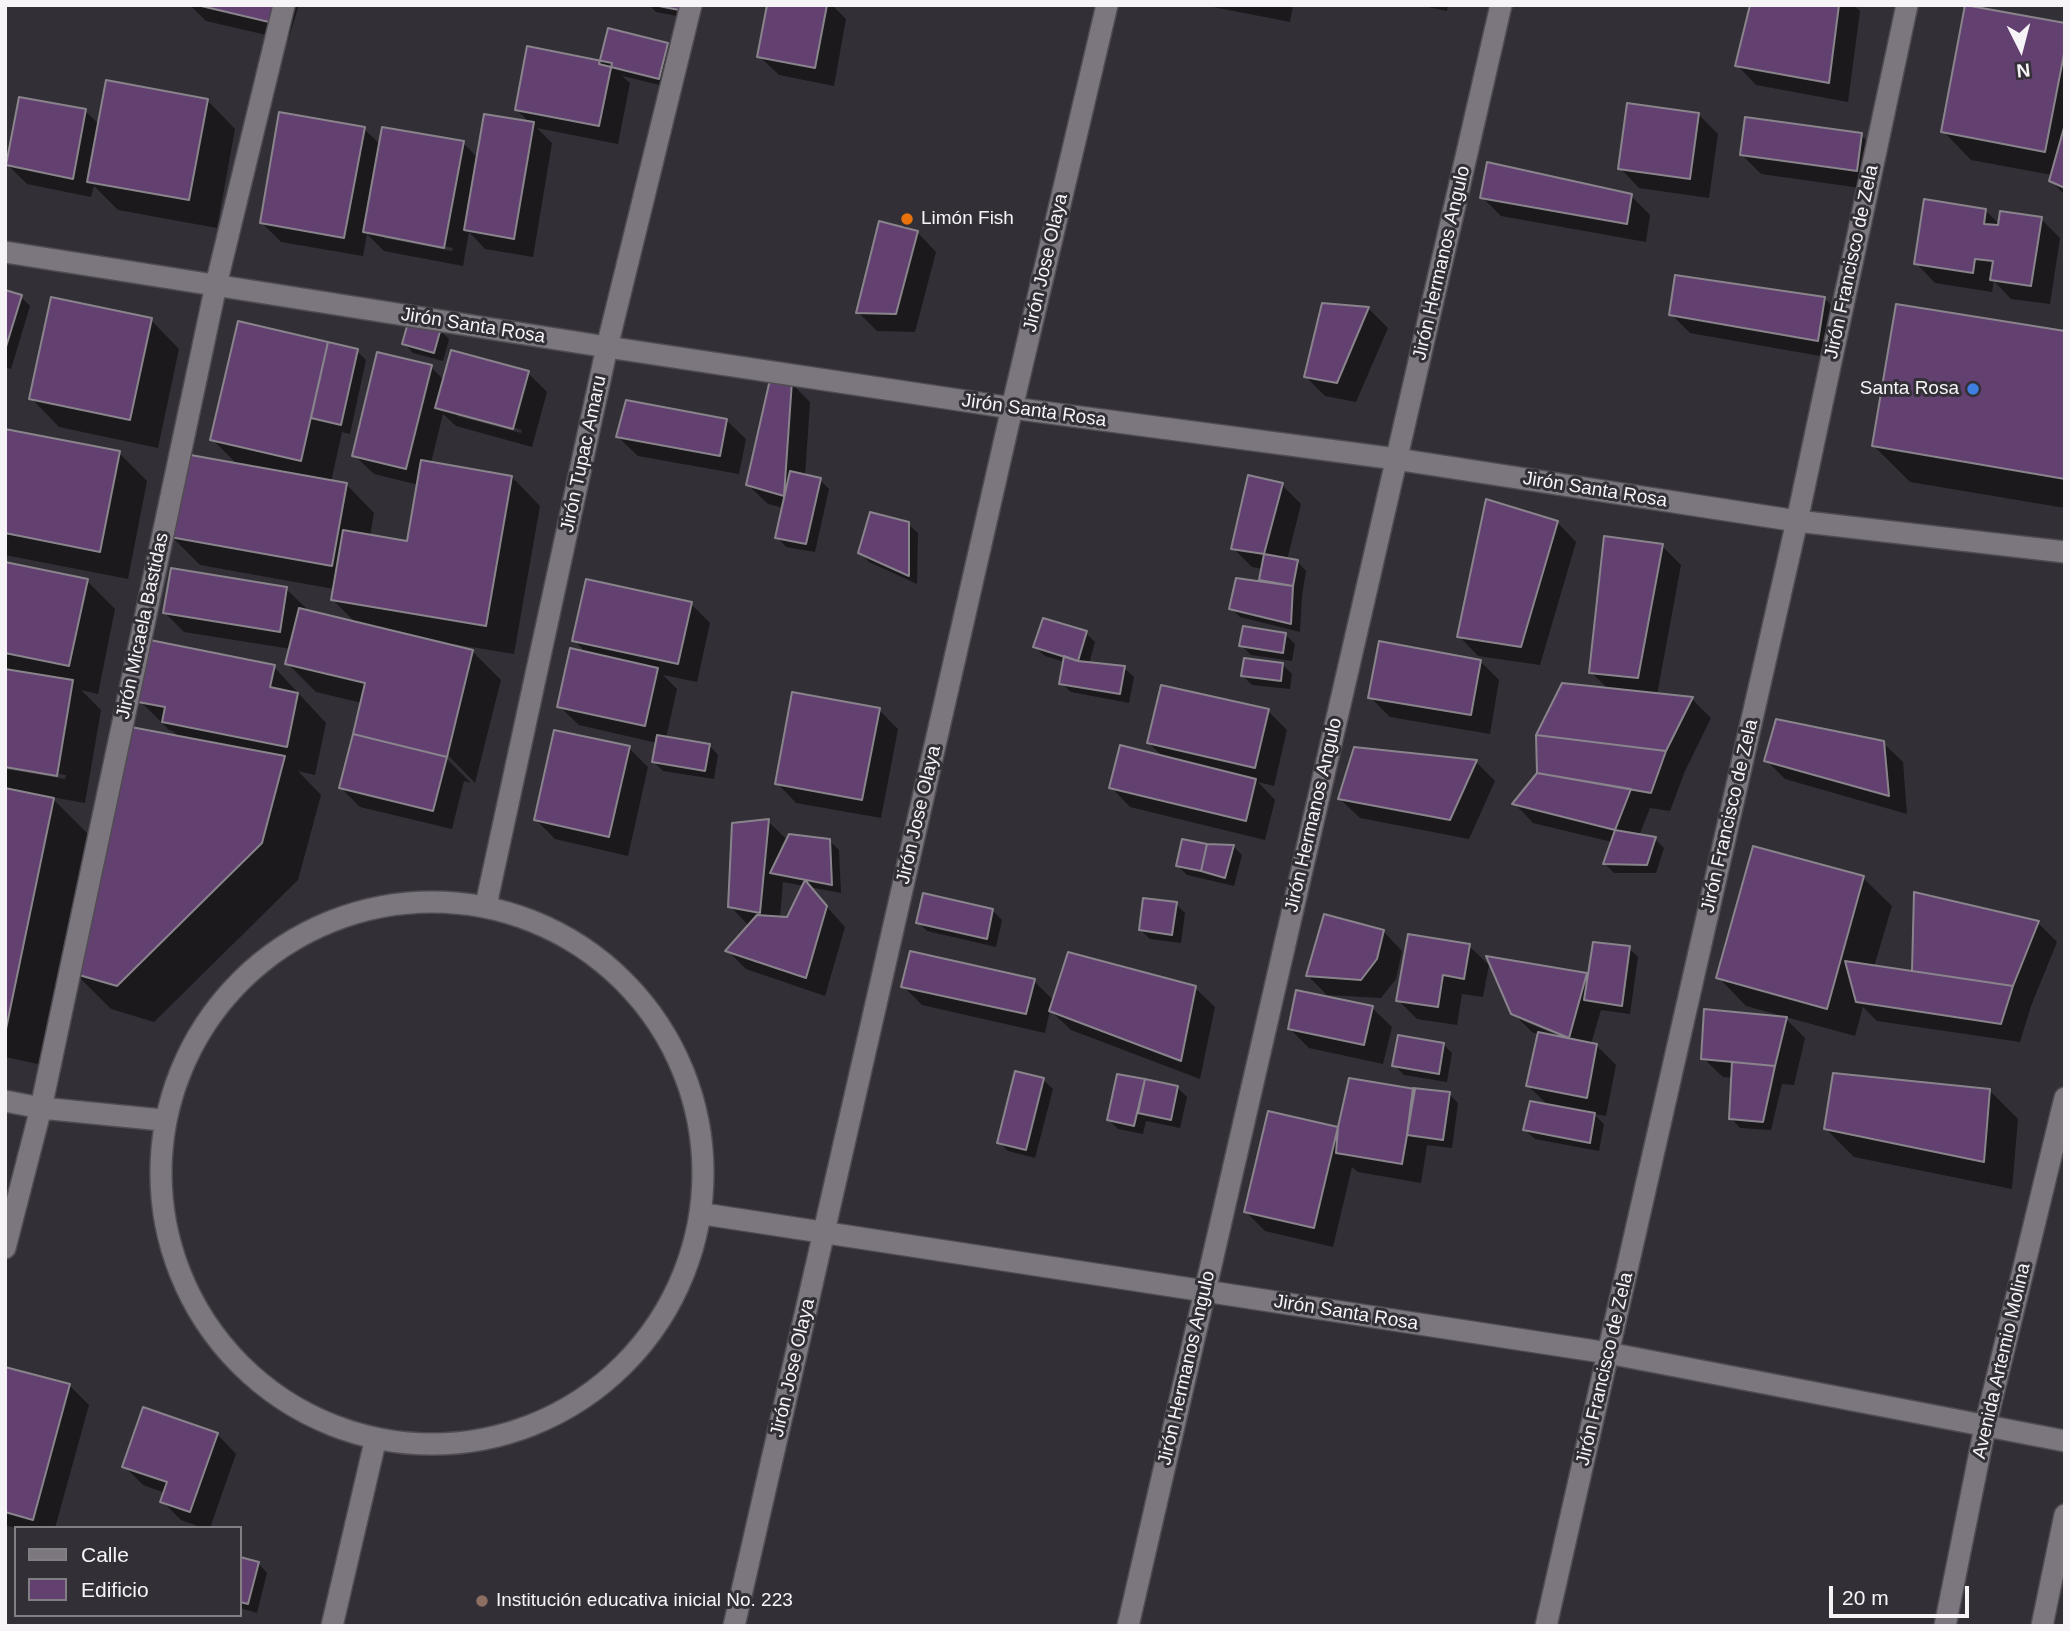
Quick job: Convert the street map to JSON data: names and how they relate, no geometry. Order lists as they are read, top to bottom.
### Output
{
  "streets": {
    "street": [
      "Jirón Francisco de Zela",
      "Jirón Jose Olaya",
      "Jirón Hermanos Angulo",
      "Jirón Santa Rosa",
      "Jirón Tupac Amaru",
      "Jirón Micaela Bastidas",
      "Avenida Artemio Molina"
    ]
  },
  "crossings": [
    ["Jirón Francisco de Zela", "Jirón Santa Rosa"],
    ["Jirón Jose Olaya", "Jirón Santa Rosa"],
    ["Jirón Hermanos Angulo", "Jirón Santa Rosa"],
    ["Jirón Santa Rosa", "Jirón Tupac Amaru"],
    ["Jirón Santa Rosa", "Jirón Micaela Bastidas"],
    ["Jirón Santa Rosa", "Avenida Artemio Molina"]
  ],
  "places": ["Limón Fish", "Santa Rosa", "Institución educativa inicial No. 223"],
  "legend": ["Calle", "Edificio"],
  "scale_bar": "20 m",
  "north": "bottom"
}
